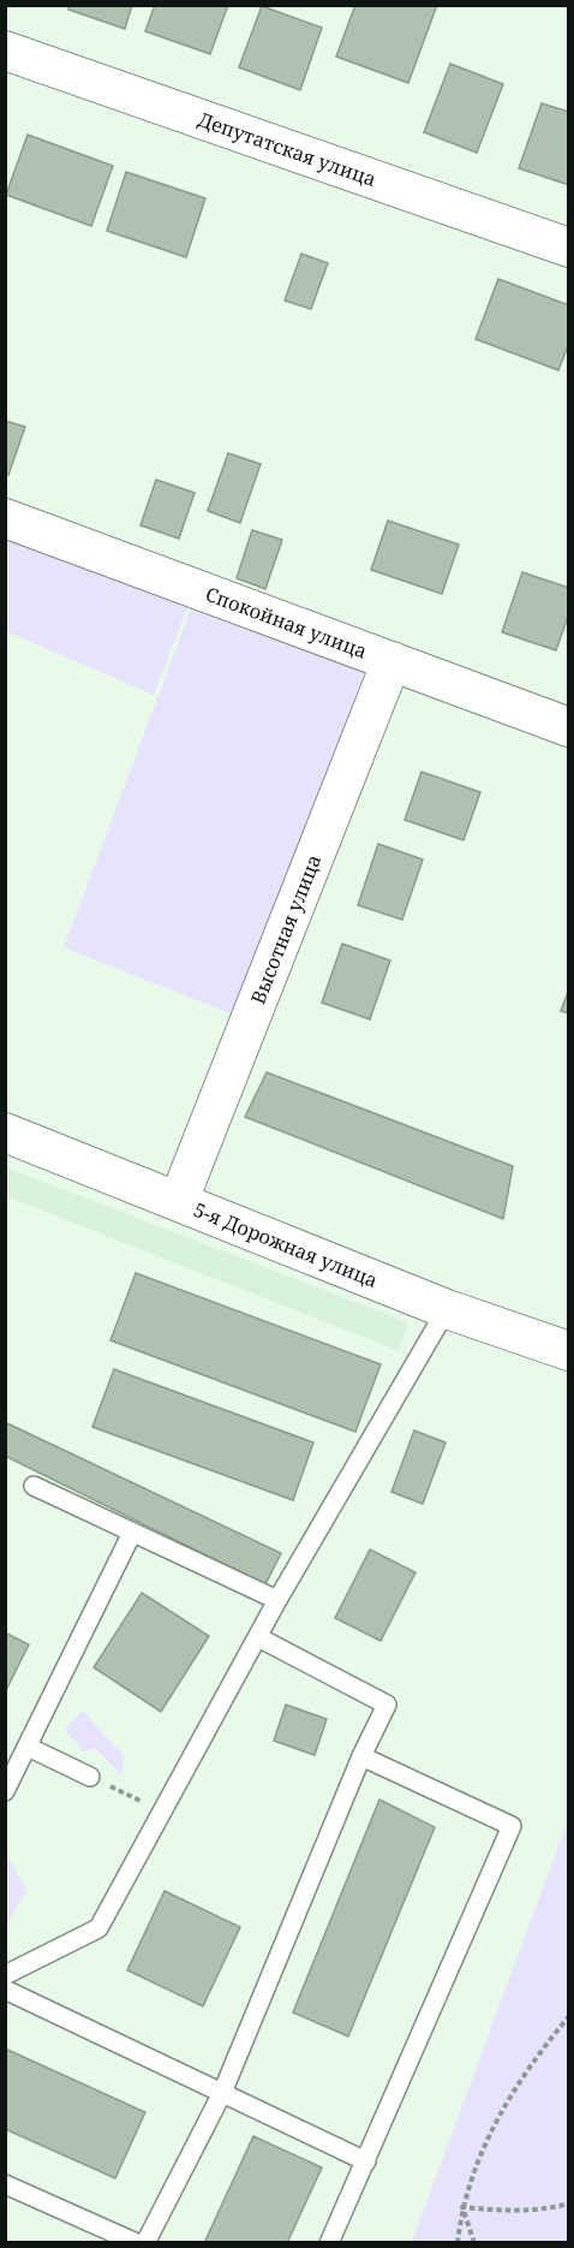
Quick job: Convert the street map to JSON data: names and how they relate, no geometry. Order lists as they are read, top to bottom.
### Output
{
  "streets": {
    "street": [
      "Депутатская улица",
      "Спокойная улица",
      "Высотная улица",
      "5-я Дорожная улица"
    ]
  },
  "crossings": [
    ["Спокойная улица", "Высотная улица"],
    ["Высотная улица", "5-я Дорожная улица"]
  ]
}
